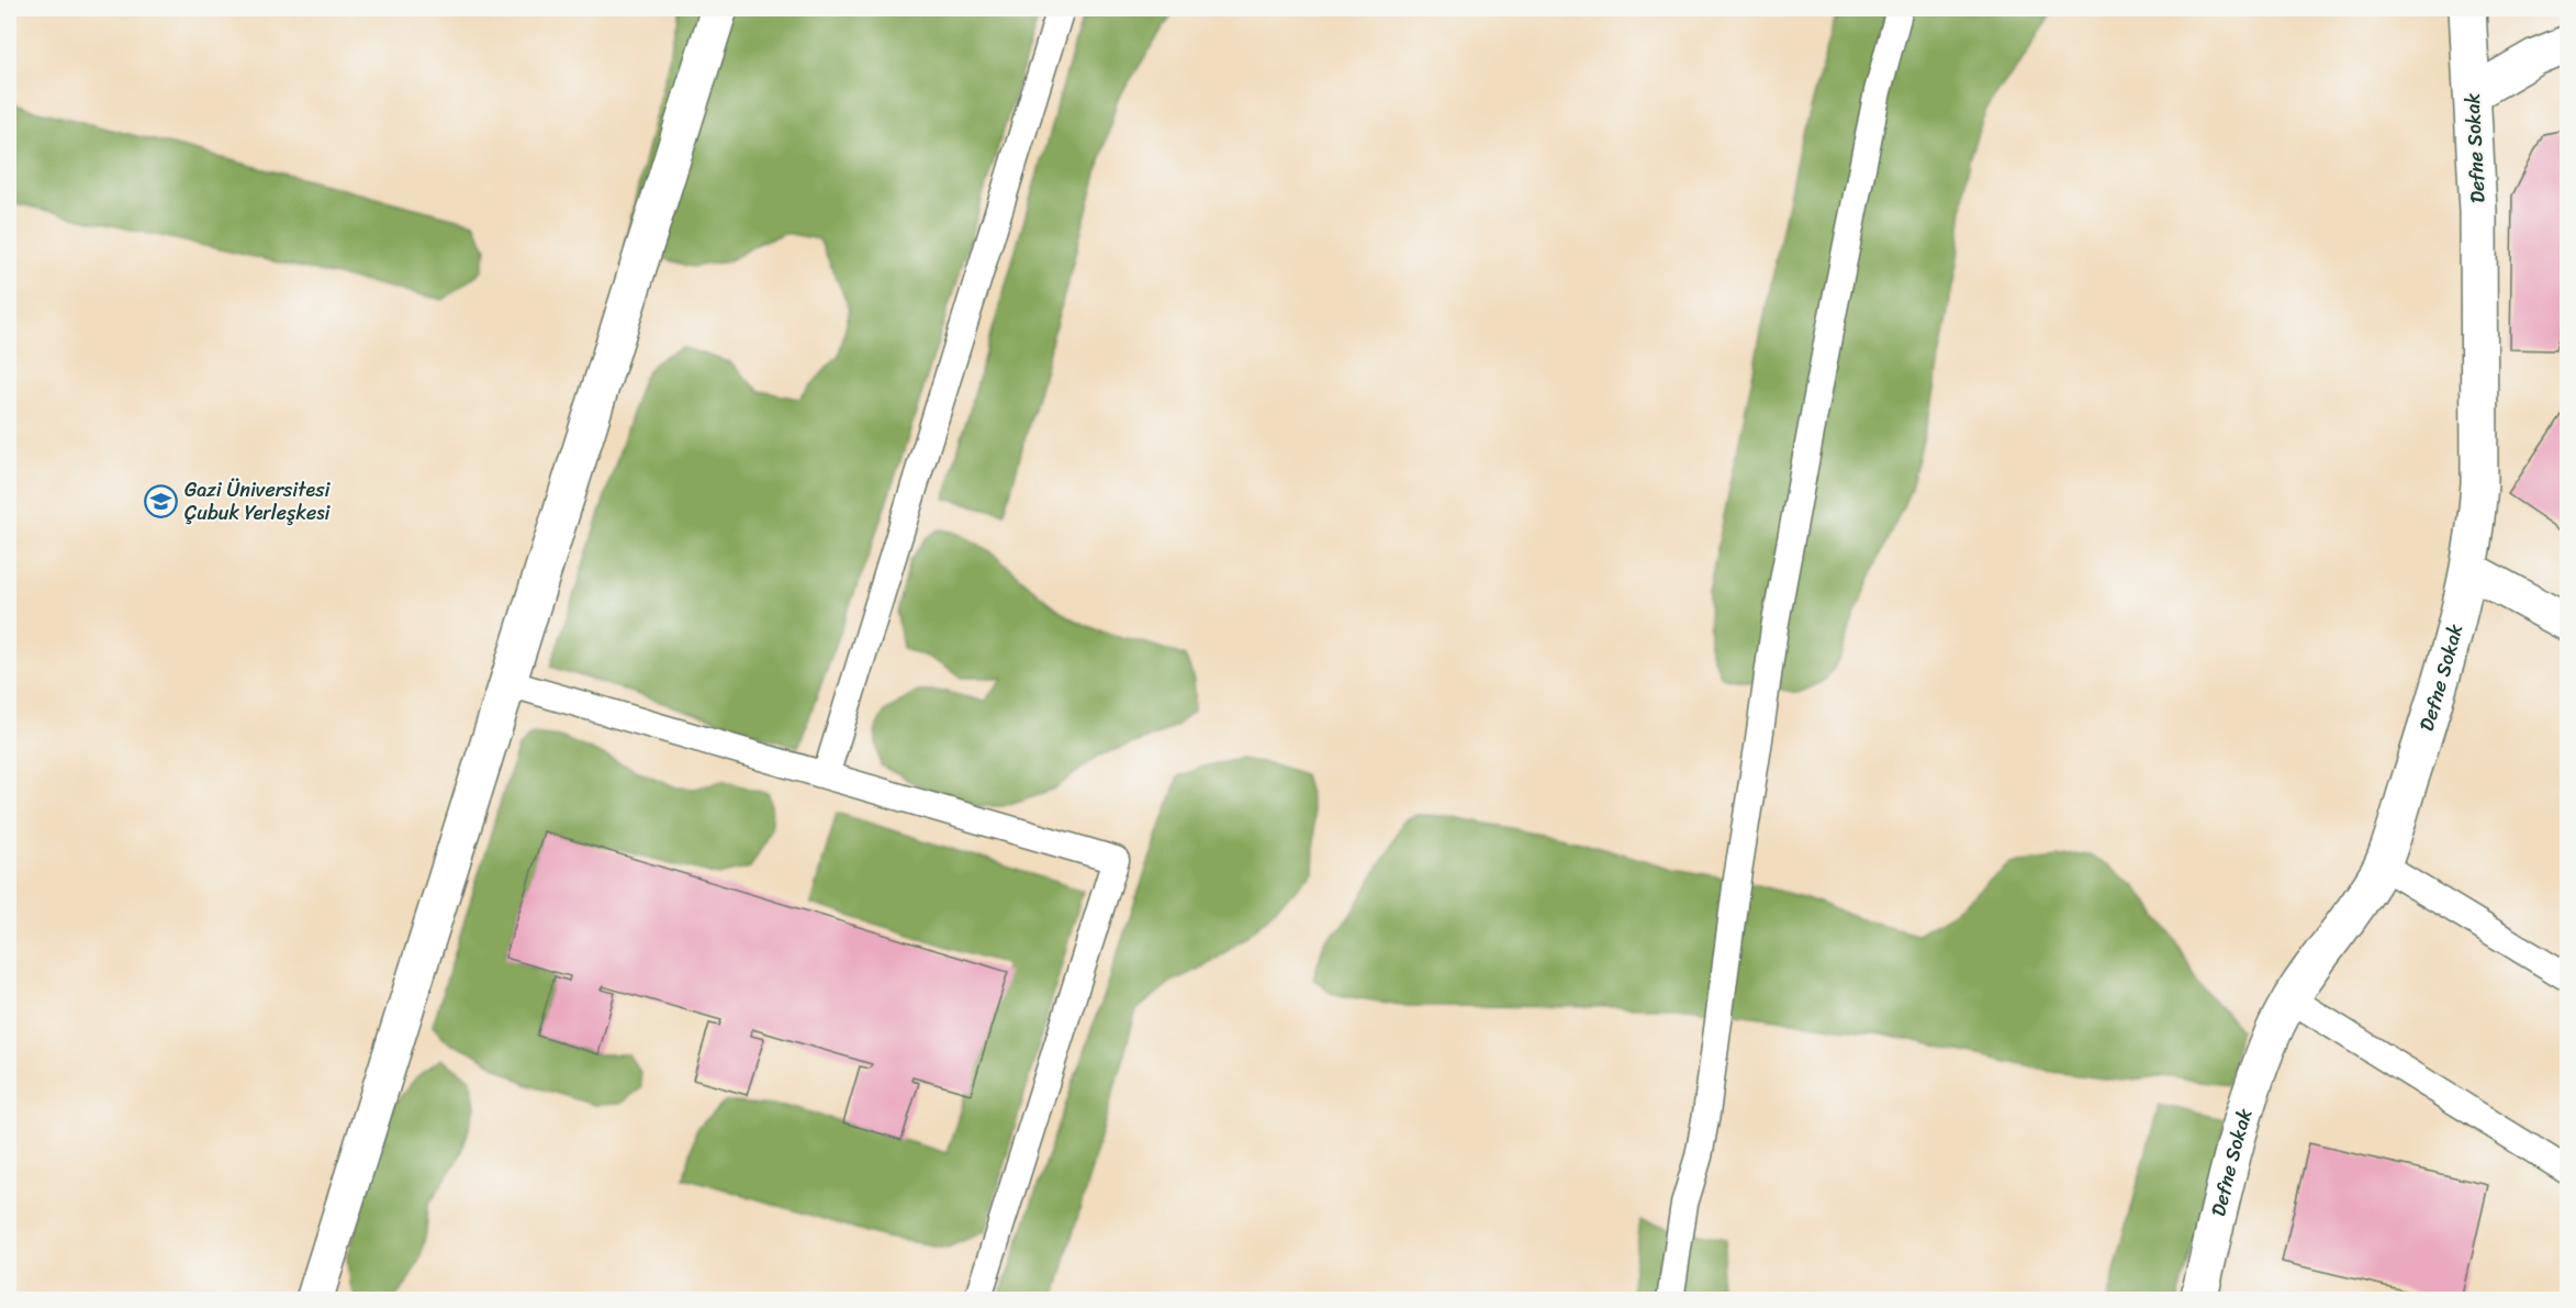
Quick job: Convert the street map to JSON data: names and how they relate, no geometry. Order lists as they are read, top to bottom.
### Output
{
  "streets": {
    "street": ["Defne Sokak"]
  },
  "places": {
    "school or university": ["Gazi Üniversitesi Çubuk Yerleşkesi"]
  }
}
